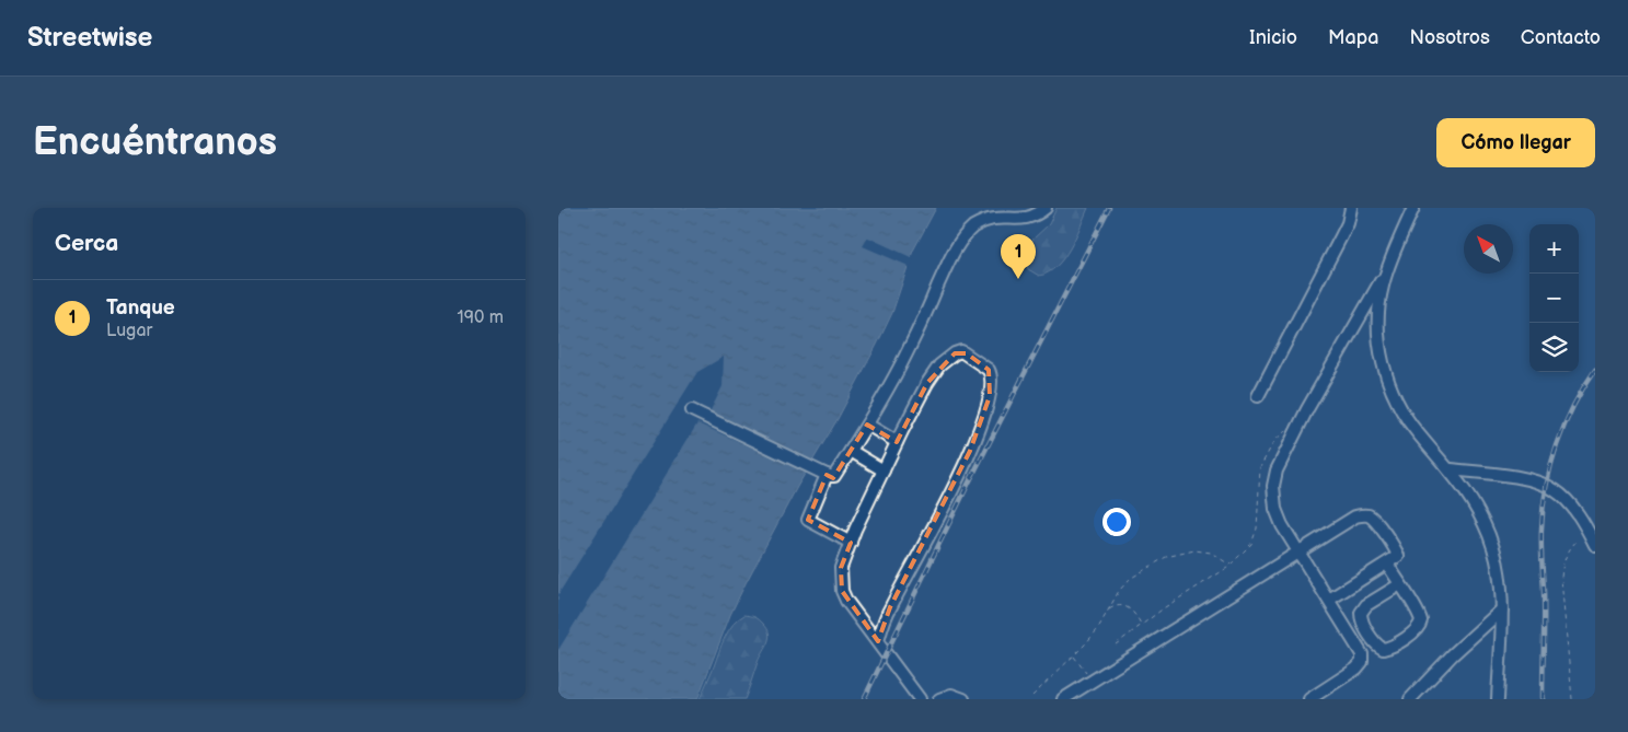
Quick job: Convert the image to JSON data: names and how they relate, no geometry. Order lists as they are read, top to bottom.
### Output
{
  "north": "top left",
  "page": {
    "header": "Streetwise",
    "nav": [
      "Inicio",
      "Mapa",
      "Nosotros",
      "Contacto"
    ],
    "buttons": "Cómo llegar",
    "title": "Encuéntranos",
    "heading": "Cerca",
    "map_buttons": ["+", "−"],
    "pins": "1",
    "list": [
      {
        "mark": "1",
        "name": "Tanque",
        "note": "Lugar",
        "value": "190 m"
      }
    ]
  }
}
